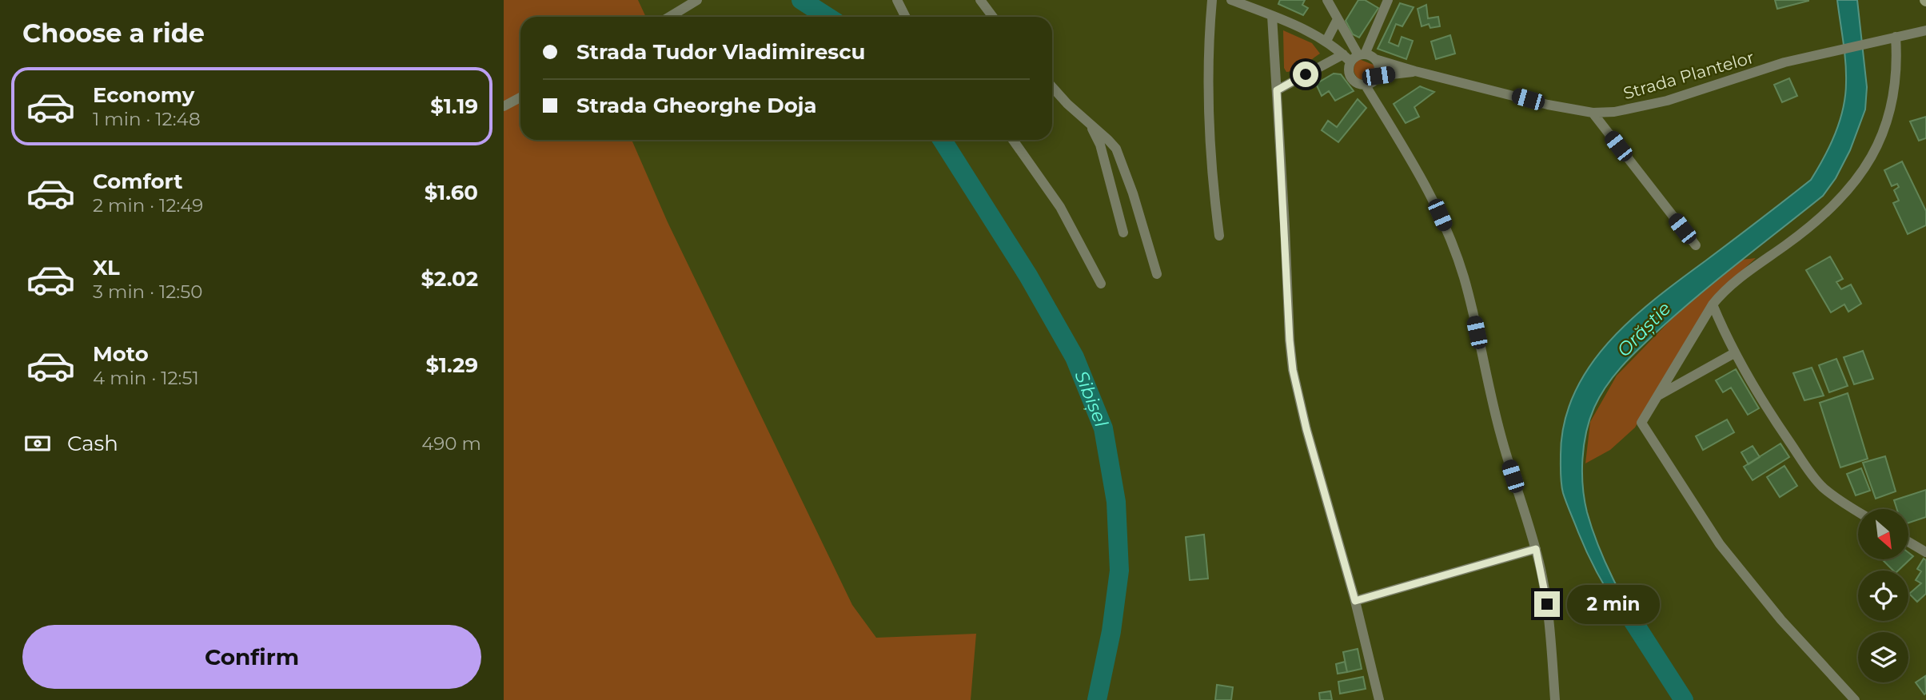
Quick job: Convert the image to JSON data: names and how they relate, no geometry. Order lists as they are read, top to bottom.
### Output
{
  "streets": {
    "street": ["Strada Plantelor"]
  },
  "water": ["Orăștie", "Sibișel"],
  "north": "bottom right",
  "page": {
    "heading": "Choose a ride",
    "banner": ["Strada Tudor Vladimirescu", "Strada Gheorghe Doja"],
    "list": [
      {
        "name": "Economy",
        "note": "1 min · 12:48",
        "value": "$1.19"
      },
      {
        "name": "Comfort",
        "note": "2 min · 12:49",
        "value": "$1.60"
      },
      {
        "name": "XL",
        "note": "3 min · 12:50",
        "value": "$2.02"
      },
      {
        "name": "Moto",
        "note": "4 min · 12:51",
        "value": "$1.29"
      }
    ],
    "pay": ["Cash", "490 m"],
    "bubble": "2 min",
    "buttons": "Confirm"
  }
}
